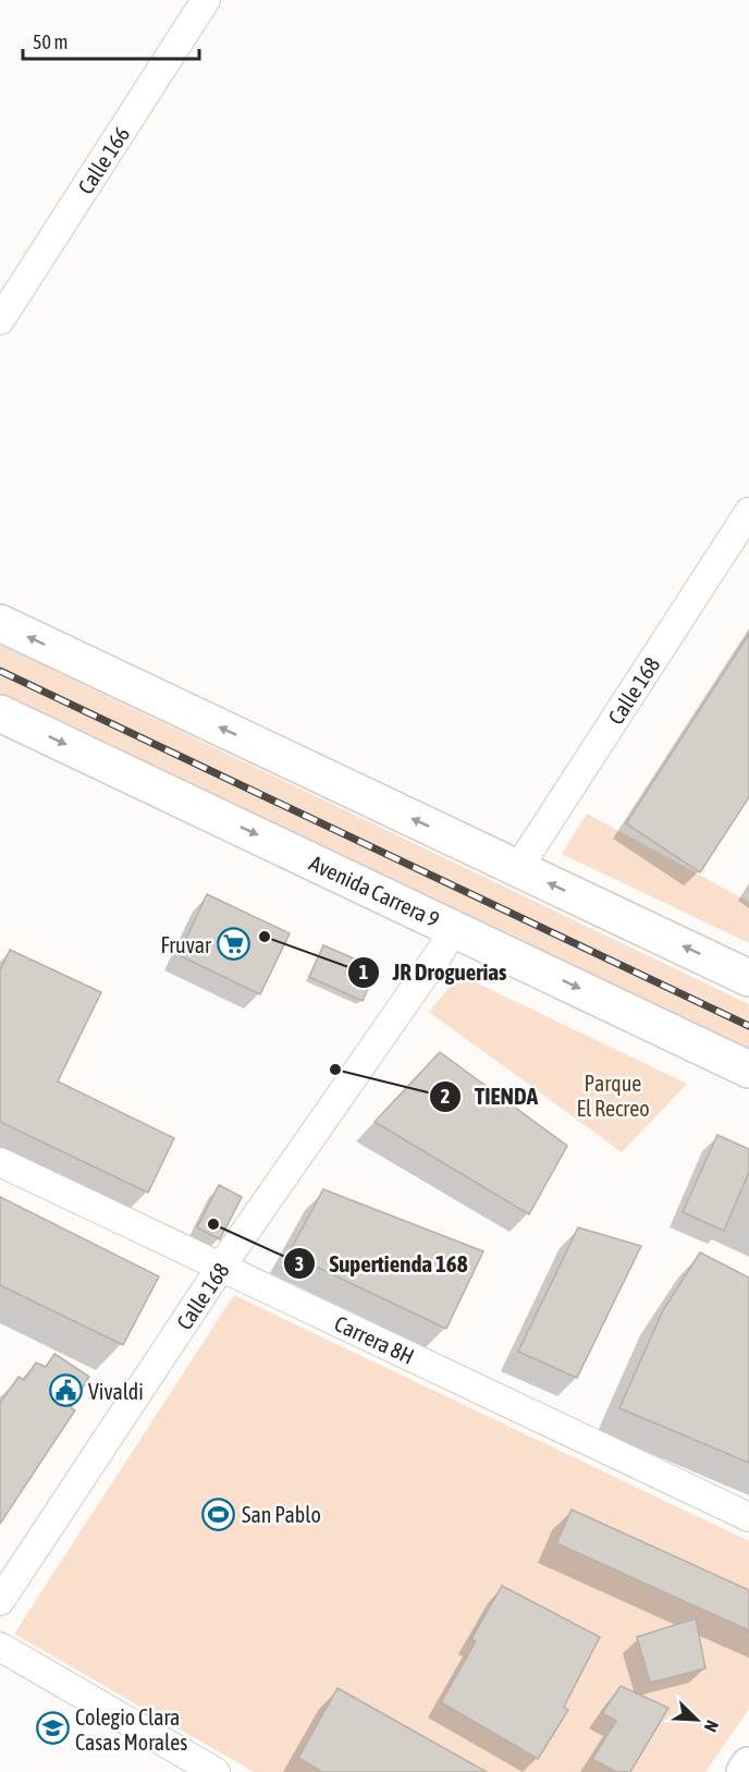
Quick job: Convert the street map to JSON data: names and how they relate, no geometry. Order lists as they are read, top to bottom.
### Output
{
  "streets": {
    "main road": ["Avenida Carrera 9"],
    "street": ["Calle 166", "Calle 168", "Carrera 8H"]
  },
  "crossings": [
    ["Calle 168", "Avenida Carrera 9"],
    ["Calle 168", "Carrera 8H"]
  ],
  "parks": ["Parque El Recreo"],
  "places": {
    "other": ["JR Droguerias", "TIENDA", "Supertienda 168"],
    "supermarket": ["Fruvar"],
    "public building": ["Vivaldi"],
    "sports": ["San Pablo"],
    "school or university": ["Colegio Clara Casas Morales"]
  },
  "scale_bar": "50 m",
  "north": "bottom right"
}
